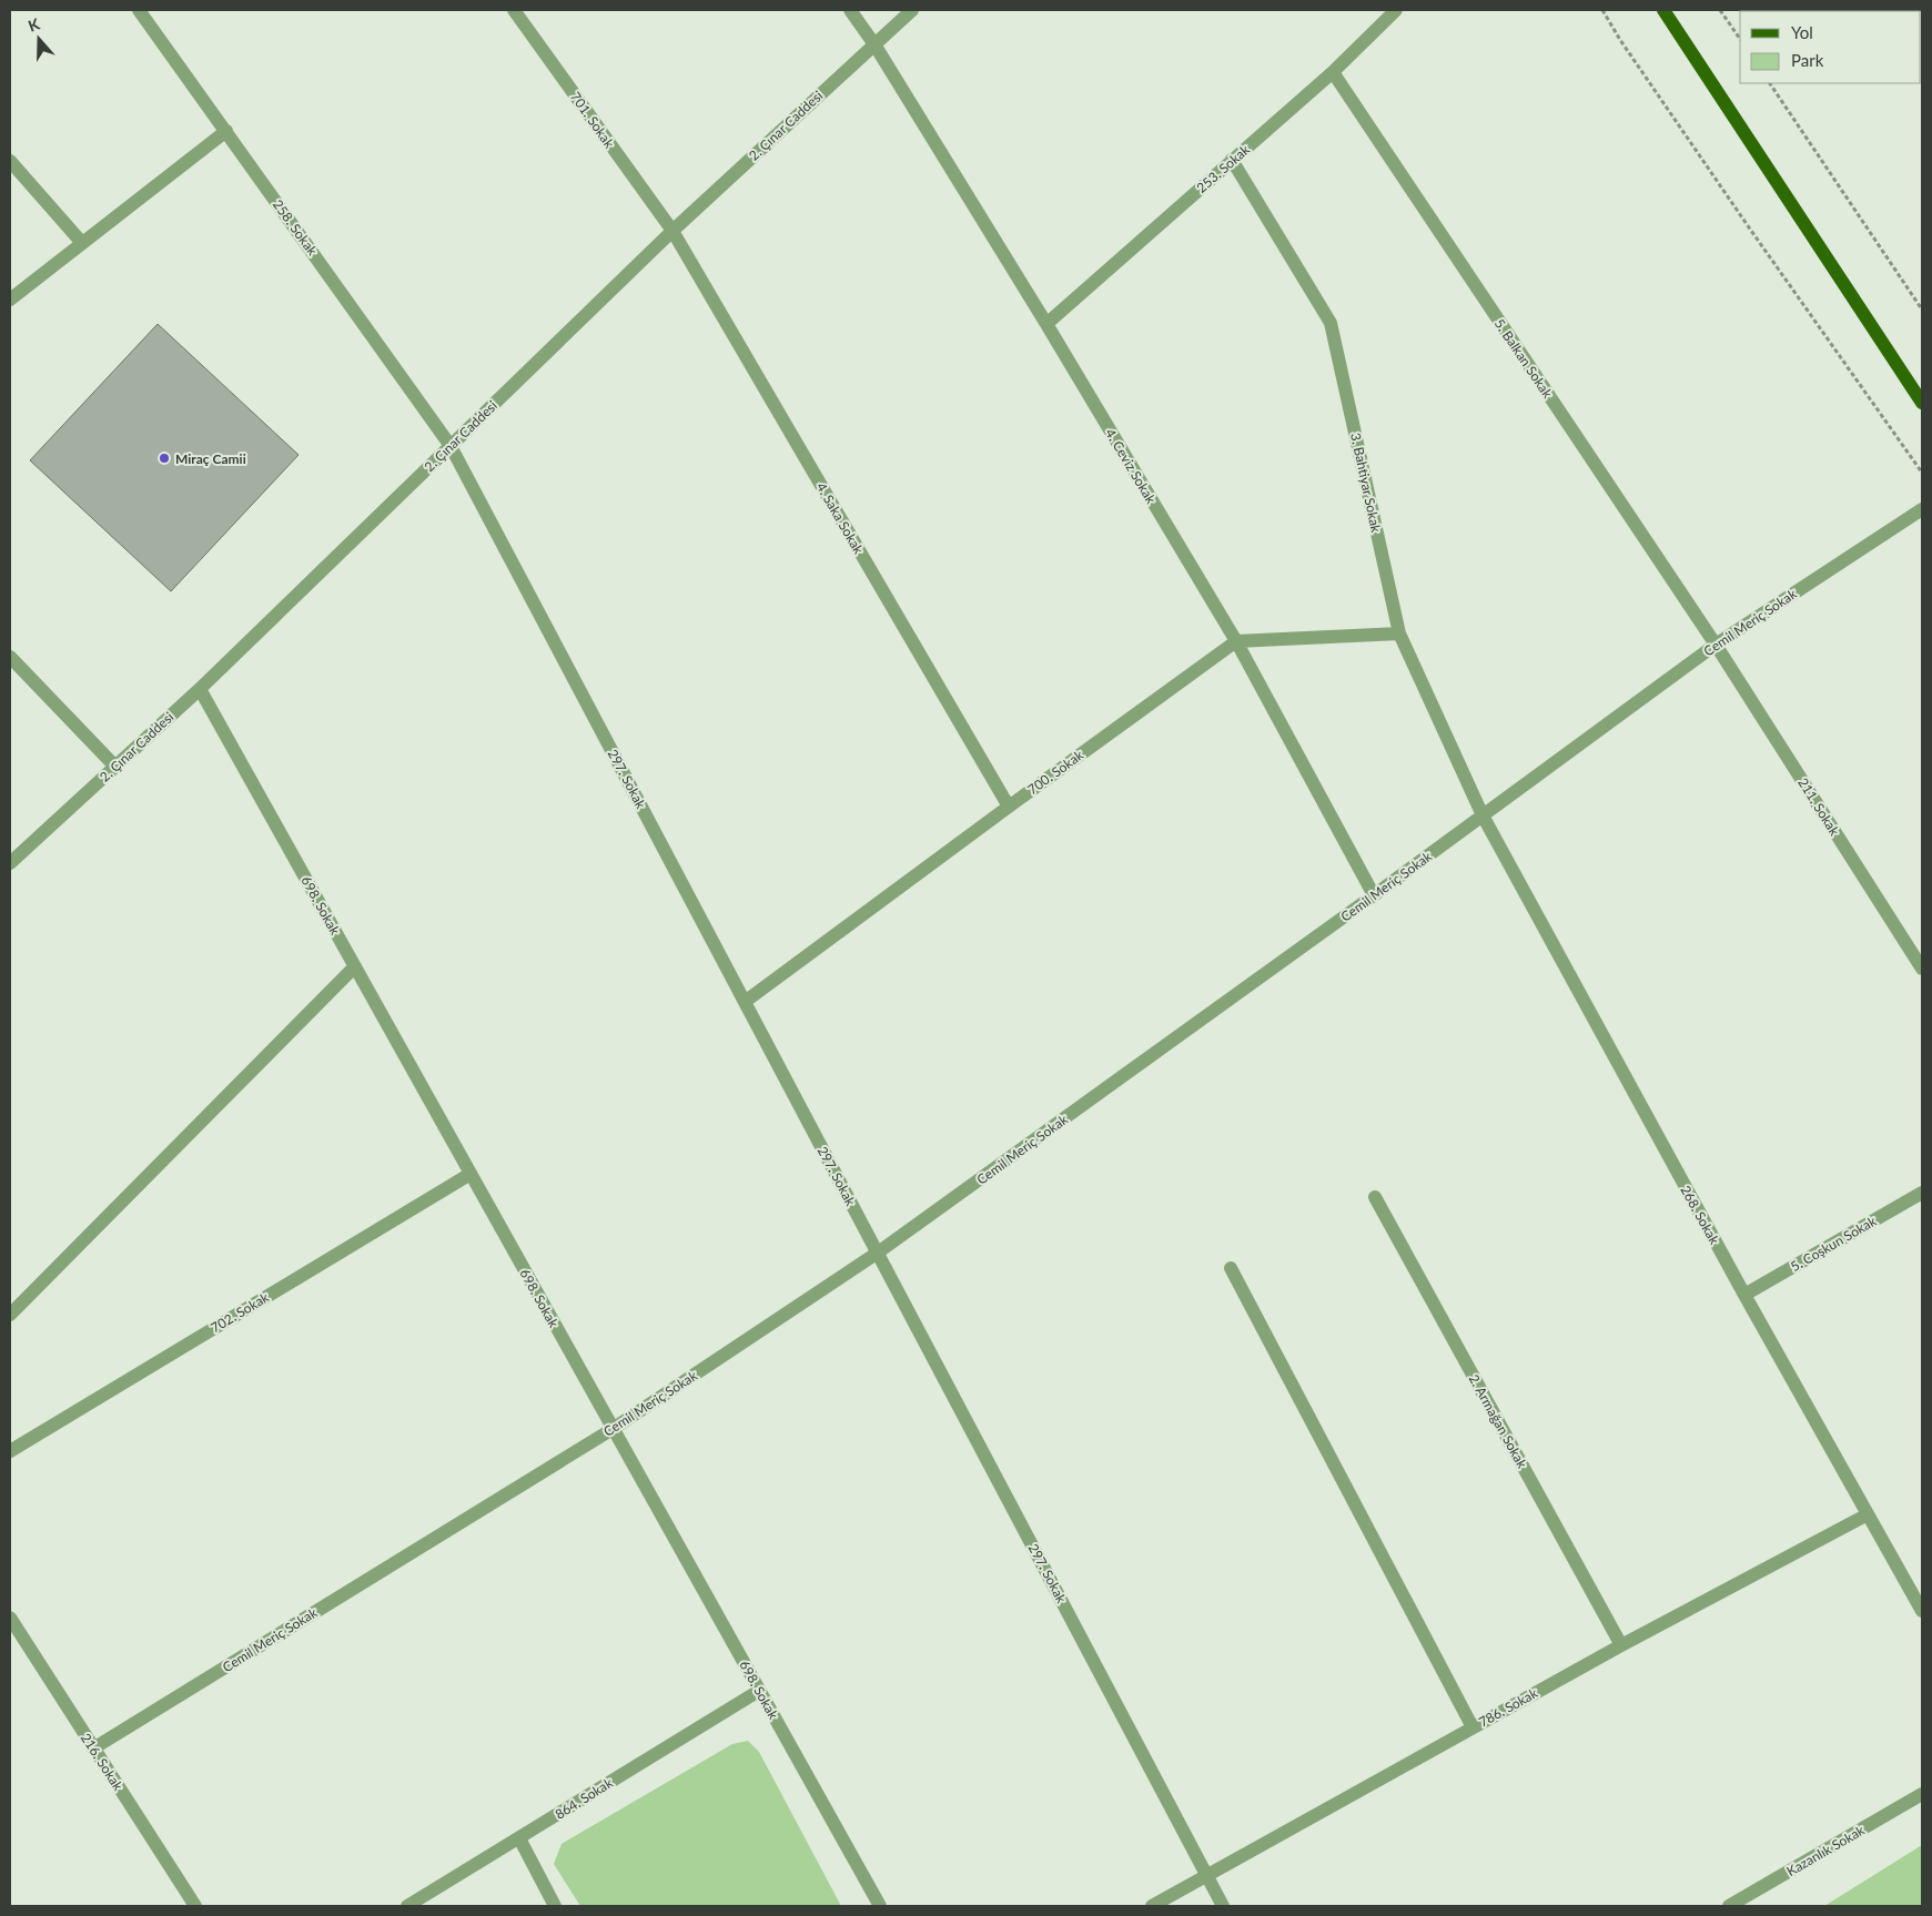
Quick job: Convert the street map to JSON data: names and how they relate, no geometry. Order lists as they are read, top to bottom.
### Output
{
  "streets": {
    "street": [
      "701. Sokak",
      "2. Çınar Caddesi",
      "253. Sokak",
      "258. Sokak",
      "5. Balkan Sokak",
      "4. Ceviz Sokak",
      "3. Bahtiyar Sokak",
      "4. Saka Sokak",
      "Cemil Meriç Sokak",
      "700. Sokak",
      "297. Sokak",
      "211. Sokak",
      "698. Sokak",
      "268. Sokak",
      "5. Coşkun Sokak",
      "702. Sokak",
      "2. Armağan Sokak",
      "786. Sokak",
      "216. Sokak",
      "864. Sokak",
      "Kazanlık Sokak"
    ]
  },
  "crossings": [
    ["701. Sokak", "2. Çınar Caddesi"],
    ["701. Sokak", "4. Saka Sokak"],
    ["2. Çınar Caddesi", "258. Sokak"],
    ["2. Çınar Caddesi", "4. Ceviz Sokak"],
    ["2. Çınar Caddesi", "4. Saka Sokak"],
    ["2. Çınar Caddesi", "297. Sokak"],
    ["2. Çınar Caddesi", "698. Sokak"],
    ["253. Sokak", "5. Balkan Sokak"],
    ["253. Sokak", "4. Ceviz Sokak"],
    ["253. Sokak", "3. Bahtiyar Sokak"],
    ["258. Sokak", "297. Sokak"],
    ["5. Balkan Sokak", "Cemil Meriç Sokak"],
    ["5. Balkan Sokak", "211. Sokak"],
    ["4. Ceviz Sokak", "Cemil Meriç Sokak"],
    ["4. Ceviz Sokak", "700. Sokak"],
    ["3. Bahtiyar Sokak", "Cemil Meriç Sokak"],
    ["3. Bahtiyar Sokak", "268. Sokak"],
    ["4. Saka Sokak", "700. Sokak"],
    ["Cemil Meriç Sokak", "297. Sokak"],
    ["Cemil Meriç Sokak", "211. Sokak"],
    ["Cemil Meriç Sokak", "698. Sokak"],
    ["Cemil Meriç Sokak", "268. Sokak"],
    ["Cemil Meriç Sokak", "216. Sokak"],
    ["700. Sokak", "297. Sokak"],
    ["297. Sokak", "786. Sokak"],
    ["698. Sokak", "702. Sokak"],
    ["698. Sokak", "864. Sokak"],
    ["268. Sokak", "5. Coşkun Sokak"],
    ["268. Sokak", "786. Sokak"],
    ["2. Armağan Sokak", "786. Sokak"]
  ],
  "places": ["Miraç Camii"],
  "legend": ["Yol", "Park"],
  "north": "top"
}
